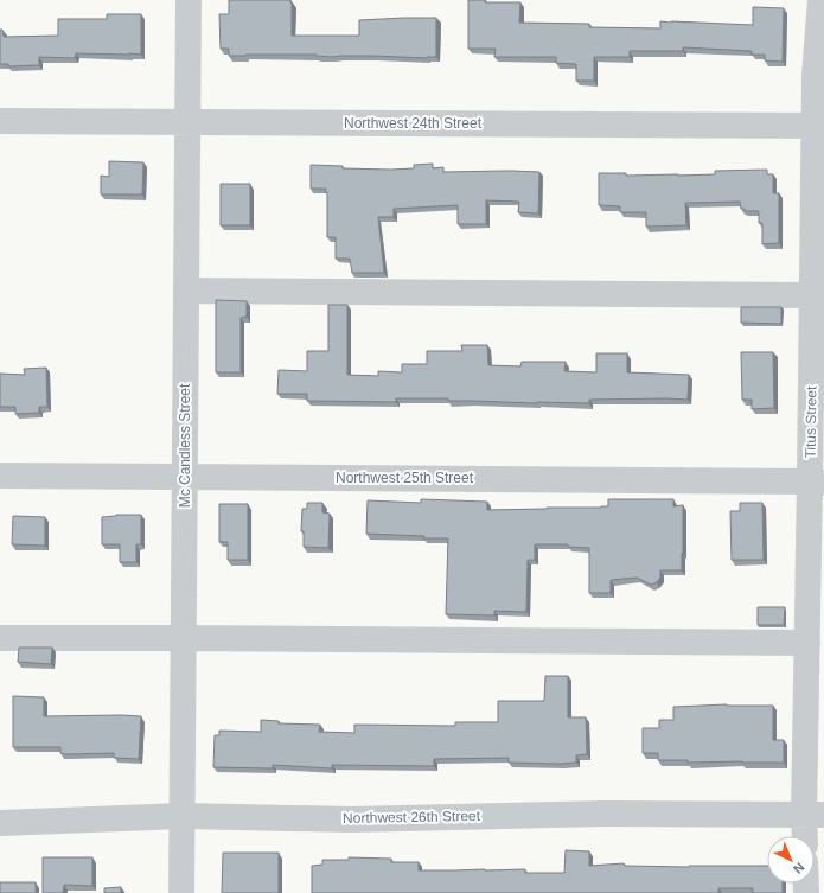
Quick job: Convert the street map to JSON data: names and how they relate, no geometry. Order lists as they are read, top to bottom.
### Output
{
  "streets": {
    "street": [
      "Northwest 24th Street",
      "Titus Street",
      "Mc Candless Street",
      "Northwest 25th Street",
      "Northwest 26th Street"
    ]
  },
  "crossings": [
    ["Northwest 24th Street", "Titus Street"],
    ["Northwest 24th Street", "Mc Candless Street"],
    ["Titus Street", "Northwest 25th Street"],
    ["Titus Street", "Northwest 26th Street"],
    ["Mc Candless Street", "Northwest 25th Street"],
    ["Mc Candless Street", "Northwest 26th Street"]
  ],
  "north": "bottom right"
}
